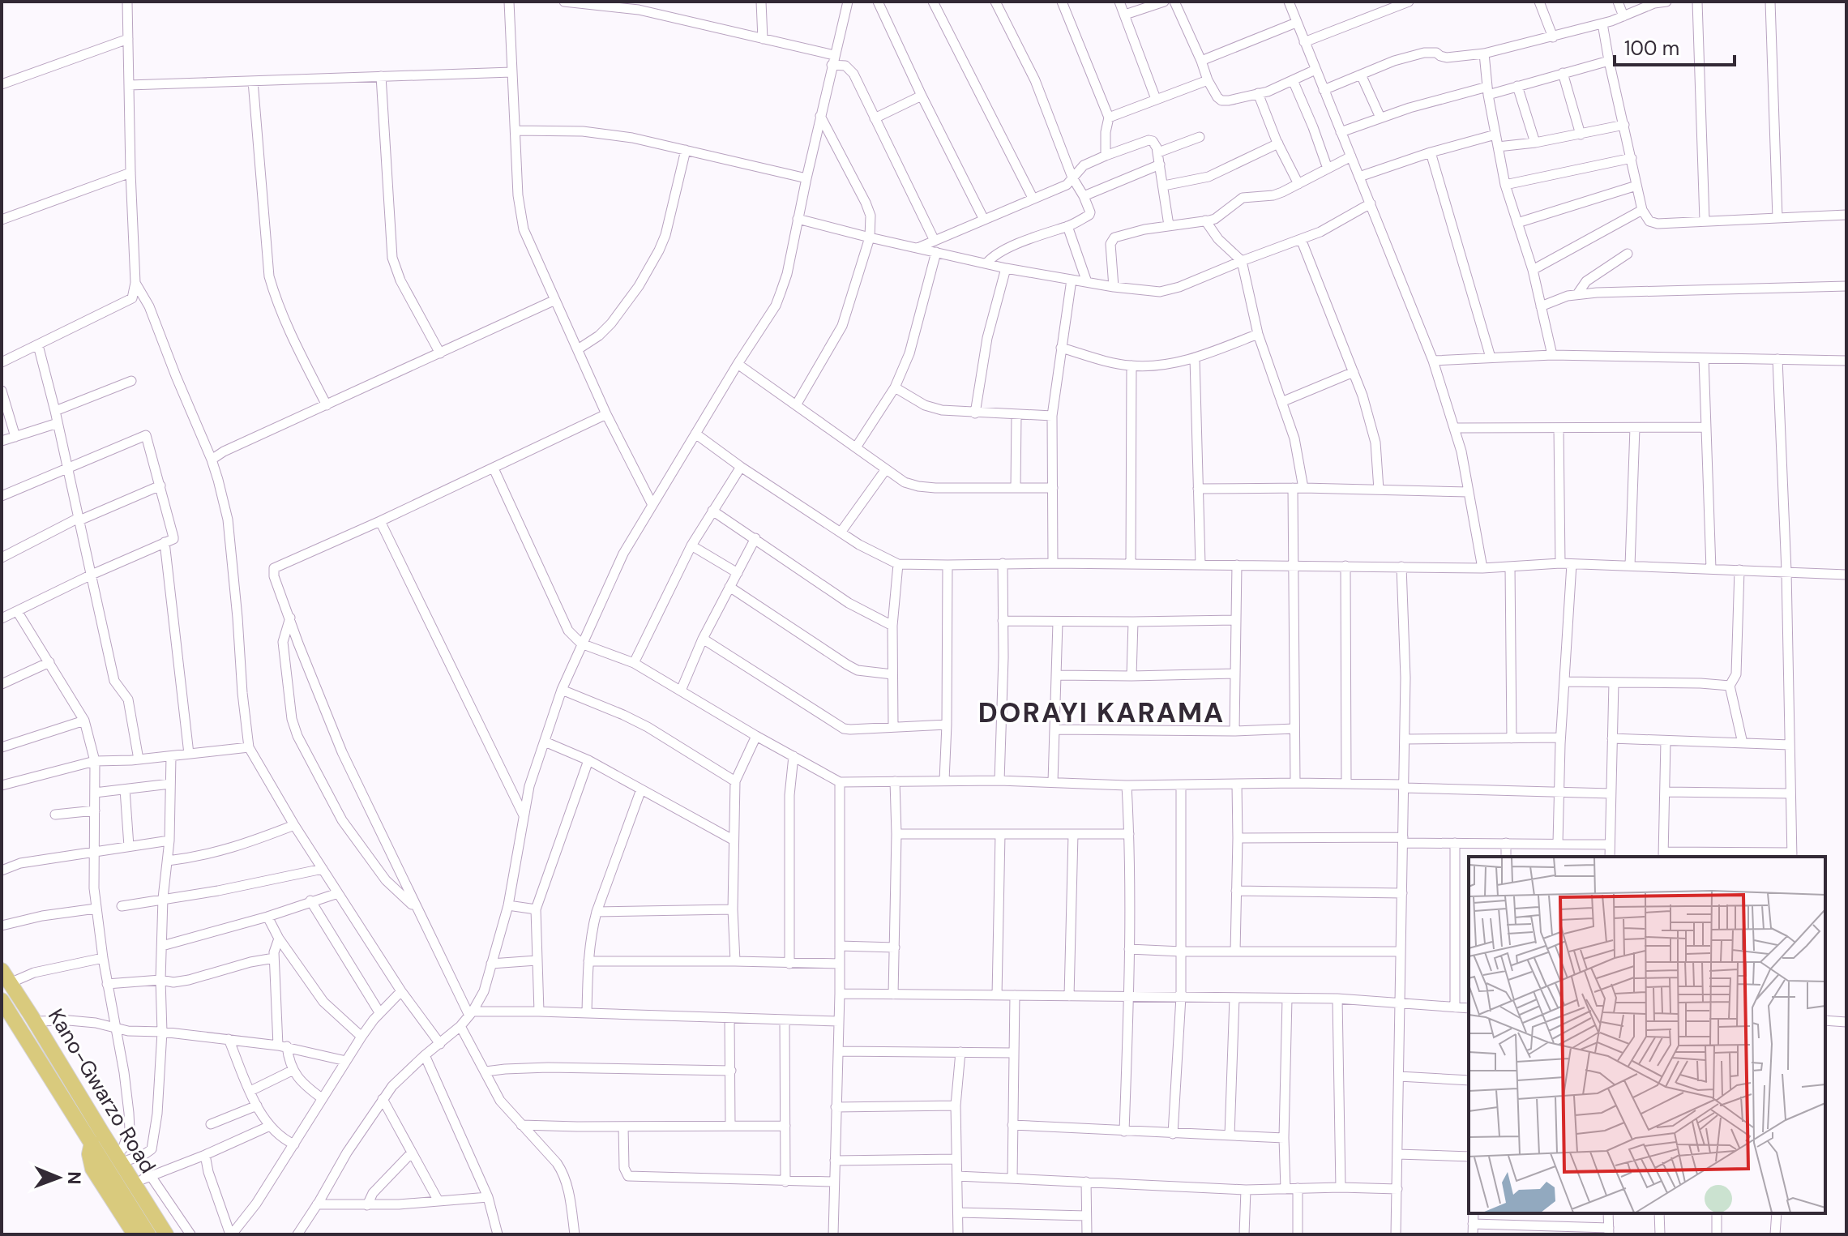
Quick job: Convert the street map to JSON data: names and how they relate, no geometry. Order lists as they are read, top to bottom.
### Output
{
  "streets": {
    "main road": ["Kano-Gwarzo Road"]
  },
  "districts": ["DORAYI KARAMA"],
  "scale_bar": "100 m",
  "north": "right"
}
